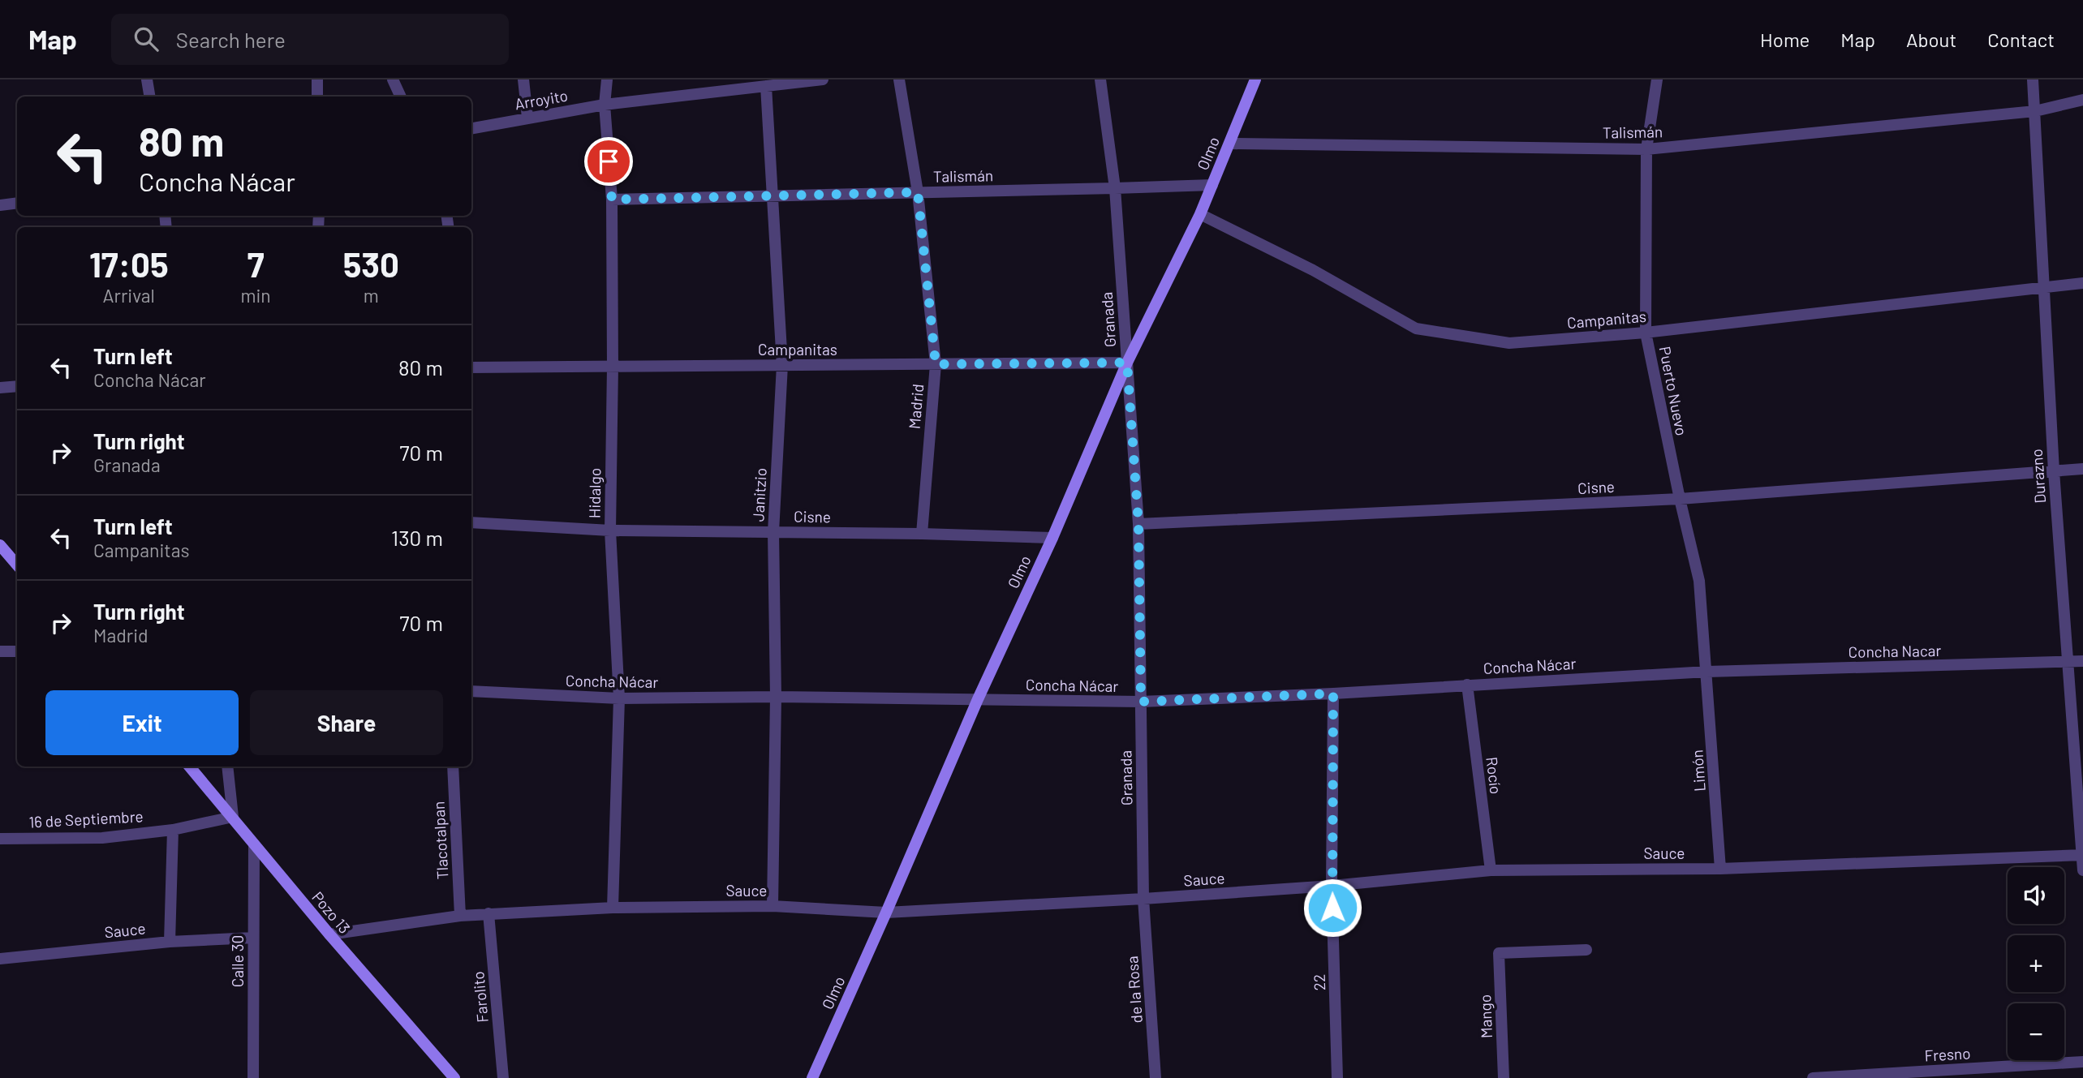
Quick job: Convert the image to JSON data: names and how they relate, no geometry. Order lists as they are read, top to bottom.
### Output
{
  "streets": {
    "main road": ["Olmo", "Pozo 13"],
    "street": [
      "Arroyito",
      "Talismán",
      "Granada",
      "Campanitas",
      "Puerto Nuevo",
      "Madrid",
      "Durazno",
      "Cisne",
      "Hidalgo",
      "Janitzio",
      "Concha Nacar",
      "Concha Nácar",
      "Limón",
      "Rocío",
      "16 de Septiembre",
      "Tlacotalpan",
      "Sauce",
      "Calle 30",
      "22",
      "de la Rosa",
      "Farolito",
      "Mango",
      "Fresno"
    ]
  },
  "crossings": [
    ["Arroyito", "Hidalgo"],
    ["Arroyito", "Janitzio"],
    ["Talismán", "Olmo"],
    ["Talismán", "Granada"],
    ["Talismán", "Puerto Nuevo"],
    ["Talismán", "Madrid"],
    ["Talismán", "Durazno"],
    ["Talismán", "Hidalgo"],
    ["Talismán", "Janitzio"],
    ["Olmo", "Granada"],
    ["Olmo", "Campanitas"],
    ["Olmo", "Cisne"],
    ["Olmo", "Concha Nácar"],
    ["Olmo", "Sauce"],
    ["Granada", "Campanitas"],
    ["Granada", "Cisne"],
    ["Granada", "Concha Nácar"],
    ["Granada", "Sauce"],
    ["Granada", "de la Rosa"],
    ["Campanitas", "Puerto Nuevo"],
    ["Campanitas", "Madrid"],
    ["Campanitas", "Durazno"],
    ["Campanitas", "Hidalgo"],
    ["Campanitas", "Janitzio"],
    ["Puerto Nuevo", "Cisne"],
    ["Puerto Nuevo", "Concha Nacar"],
    ["Puerto Nuevo", "Concha Nácar"],
    ["Puerto Nuevo", "Limón"],
    ["Madrid", "Cisne"],
    ["Durazno", "Cisne"],
    ["Durazno", "Concha Nacar"],
    ["Durazno", "Sauce"],
    ["Cisne", "Hidalgo"],
    ["Cisne", "Janitzio"],
    ["Hidalgo", "Concha Nácar"],
    ["Hidalgo", "Sauce"],
    ["Janitzio", "Concha Nácar"],
    ["Janitzio", "Sauce"],
    ["Concha Nacar", "Concha Nácar"],
    ["Concha Nacar", "Limón"],
    ["Concha Nácar", "Limón"],
    ["Concha Nácar", "Rocío"],
    ["Concha Nácar", "22"],
    ["Limón", "Sauce"],
    ["Rocío", "Sauce"],
    ["16 de Septiembre", "Pozo 13"],
    ["Tlacotalpan", "Sauce"],
    ["Sauce", "Pozo 13"],
    ["Sauce", "Calle 30"],
    ["Sauce", "22"],
    ["Sauce", "de la Rosa"],
    ["Sauce", "Farolito"],
    ["Pozo 13", "Calle 30"]
  ],
  "page": {
    "header": "Map",
    "search": "Search here",
    "nav": [
      "Home",
      "Map",
      "About",
      "Contact"
    ],
    "turn": ["80 m", "Concha Nácar"],
    "eta": [
      "17:05",
      "Arrival",
      "7",
      "min",
      "530",
      "m"
    ],
    "list": [
      {
        "name": "Turn left",
        "note": "Concha Nácar",
        "value": "80 m"
      },
      {
        "name": "Turn right",
        "note": "Granada",
        "value": "70 m"
      },
      {
        "name": "Turn left",
        "note": "Campanitas",
        "value": "130 m"
      },
      {
        "name": "Turn right",
        "note": "Madrid",
        "value": "70 m"
      }
    ],
    "buttons": ["Exit", "Share"],
    "map_buttons": ["+", "−"]
  }
}
